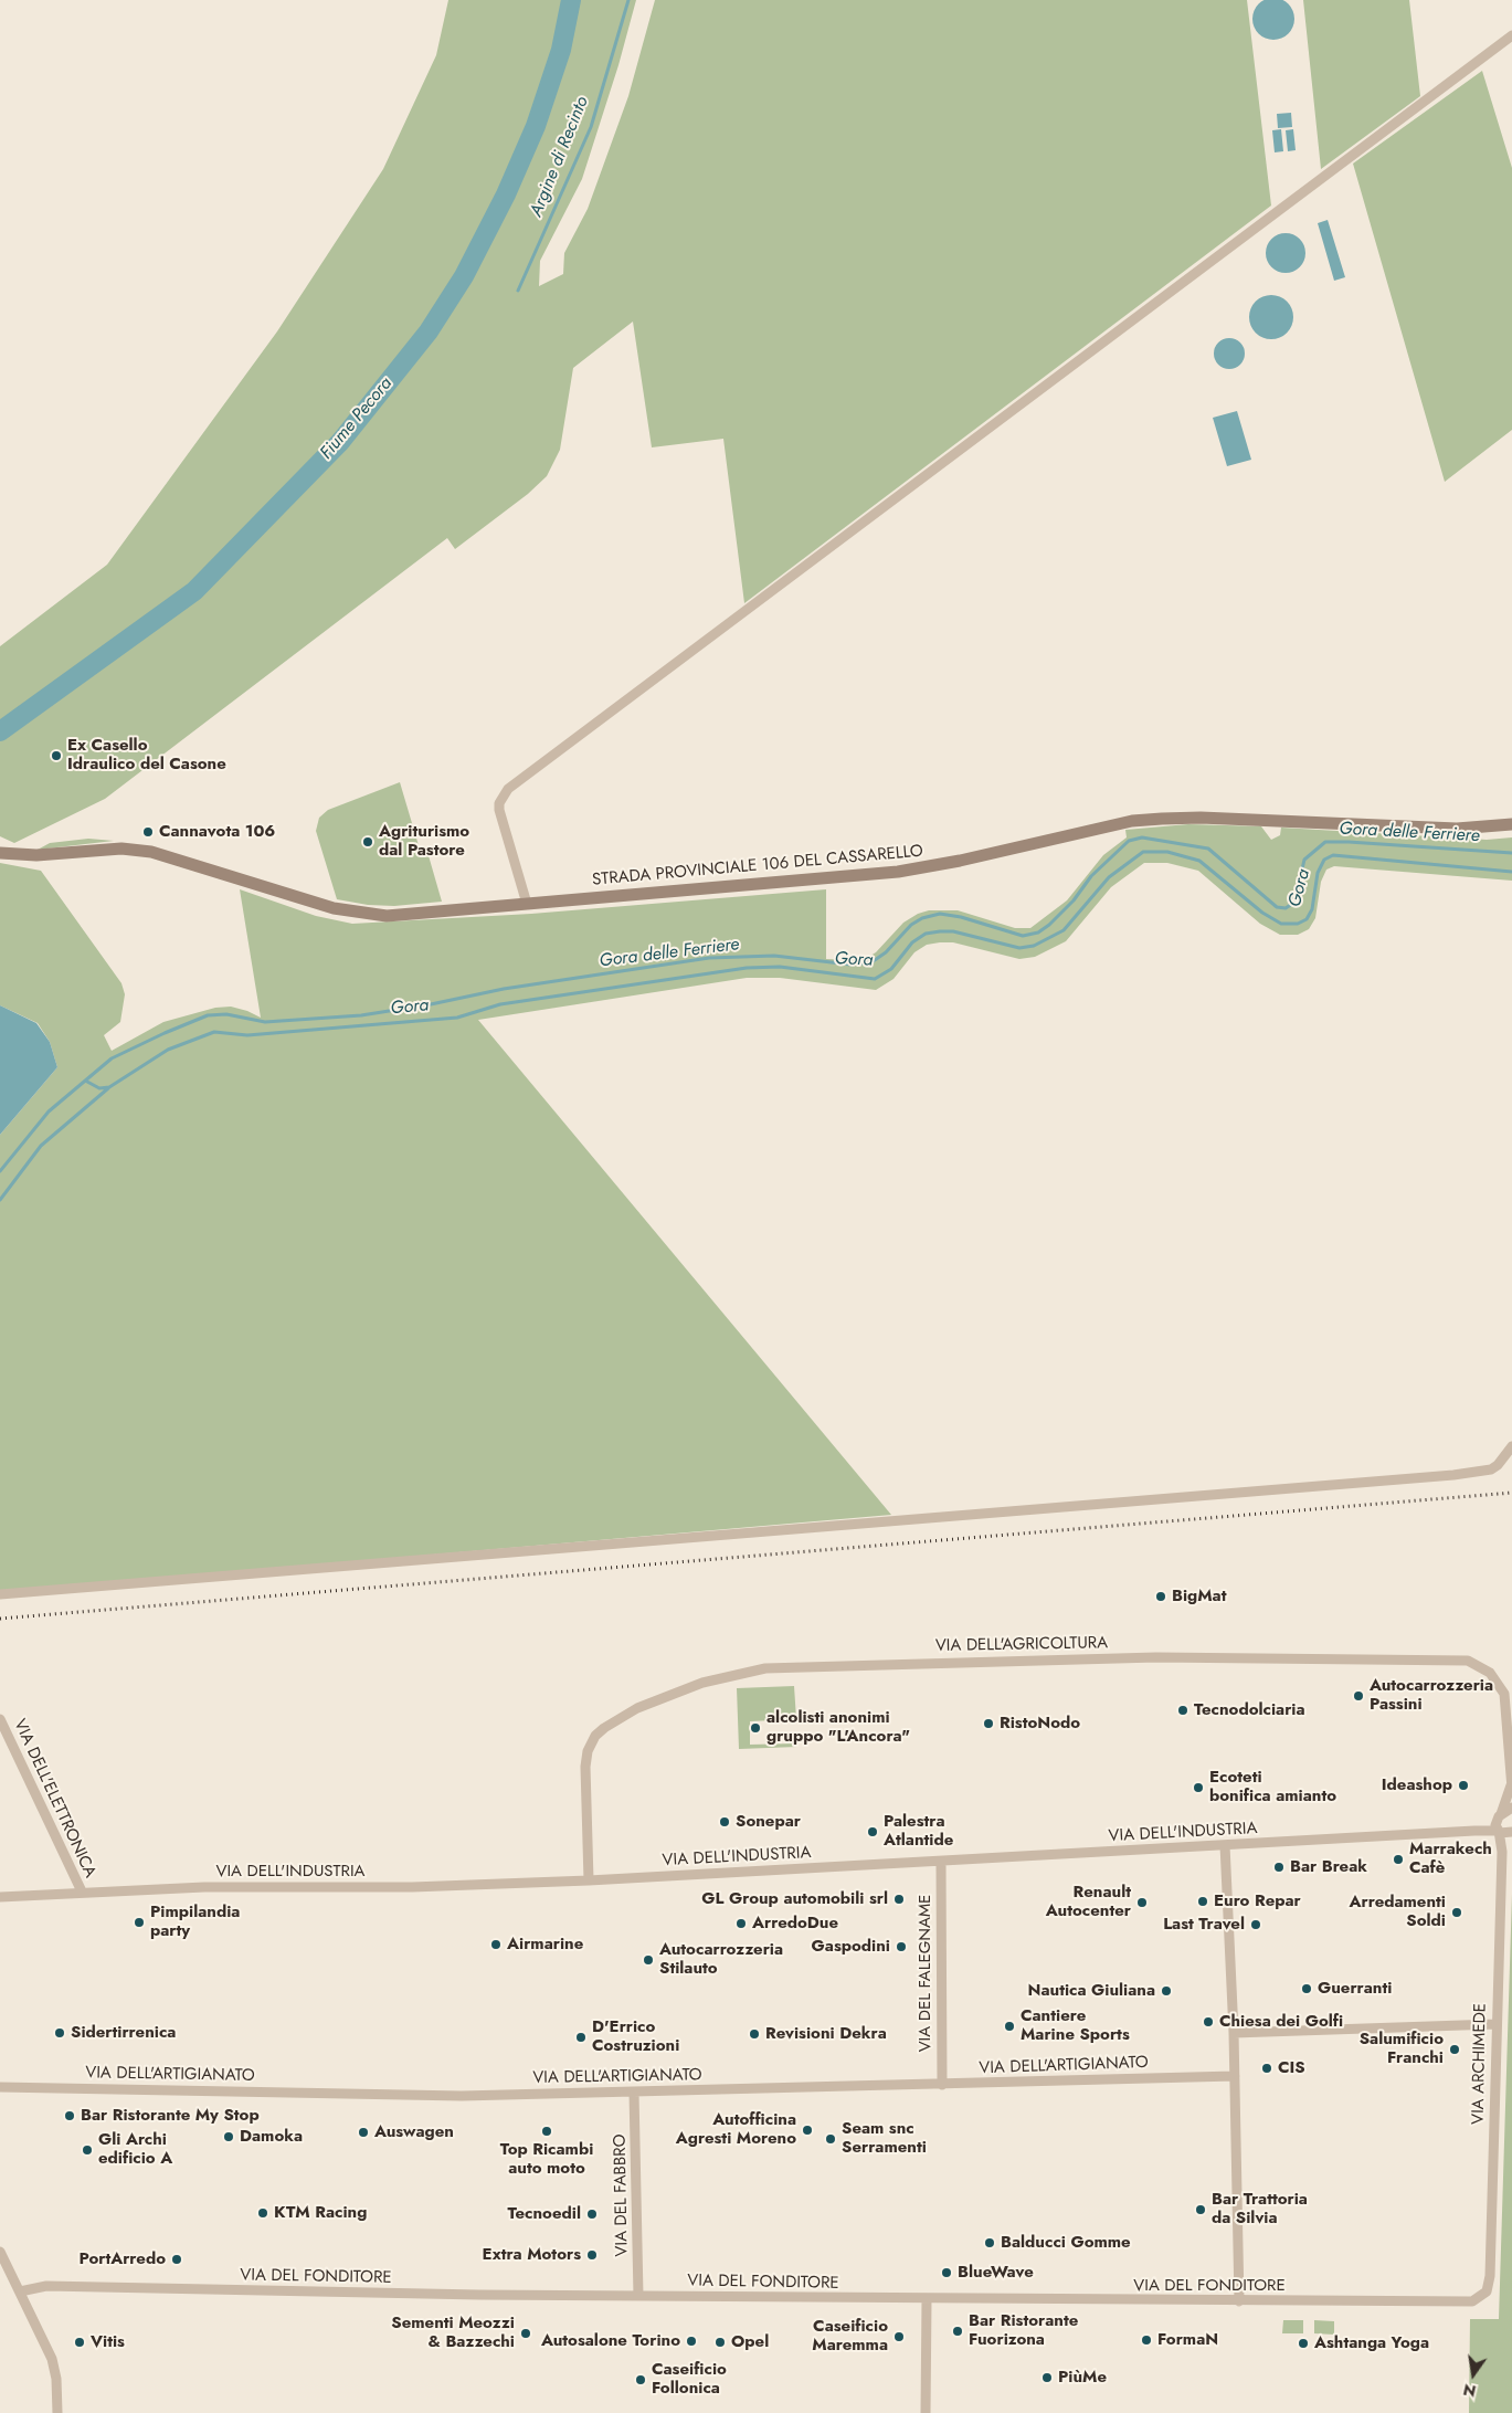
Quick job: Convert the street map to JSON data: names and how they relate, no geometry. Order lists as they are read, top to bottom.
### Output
{
  "streets": {
    "street": [
      "STRADA PROVINCIALE 106 DEL CASSARELLO",
      "VIA DELL'AGRICOLTURA",
      "VIA DELL'ELETTRONICA",
      "VIA DELL'INDUSTRIA",
      "VIA DEL FALEGNAME",
      "VIA ARCHIMEDE",
      "VIA DELL'ARTIGIANATO",
      "VIA DEL FABBRO",
      "VIA DEL FONDITORE"
    ]
  },
  "crossings": [
    ["VIA DELL'AGRICOLTURA", "VIA DELL'INDUSTRIA"],
    ["VIA DELL'AGRICOLTURA", "VIA ARCHIMEDE"],
    ["VIA DELL'ELETTRONICA", "VIA DELL'INDUSTRIA"],
    ["VIA DELL'INDUSTRIA", "VIA DEL FALEGNAME"],
    ["VIA DELL'INDUSTRIA", "VIA ARCHIMEDE"],
    ["VIA DEL FALEGNAME", "VIA DELL'ARTIGIANATO"],
    ["VIA ARCHIMEDE", "VIA DEL FONDITORE"],
    ["VIA DELL'ARTIGIANATO", "VIA DEL FABBRO"],
    ["VIA DEL FABBRO", "VIA DEL FONDITORE"]
  ],
  "water": [
    "Argine di Recinto",
    "Fiume Pecora",
    "Gora delle Ferriere",
    "Gora"
  ],
  "places": [
    "Ex Casello Idraulico del Casone",
    "Cannavota 106",
    "Agriturismo dal Pastore",
    "BigMat",
    "Autocarrozzeria Passini",
    "Tecnodolciaria",
    "RistoNodo",
    "alcolisti anonimi gruppo \"L'Ancora\"",
    "Ideashop",
    "Ecoteti bonifica amianto",
    "Sonepar",
    "Palestra Atlantide",
    "Marrakech Cafè",
    "Bar Break",
    "GL Group automobili srl",
    "Euro Repar",
    "Renault Autocenter",
    "Arredamenti Soldi",
    "Pimpilandia party",
    "ArredoDue",
    "Last Travel",
    "Airmarine",
    "Gaspodini",
    "Autocarrozzeria Stilauto",
    "Guerranti",
    "Nautica Giuliana",
    "Chiesa dei Golfi",
    "Cantiere Marine Sports",
    "Sidertirrenica",
    "Revisioni Dekra",
    "D'Errico Costruzioni",
    "Salumificio Franchi",
    "CIS",
    "Bar Ristorante My Stop",
    "Autofficina Agresti Moreno",
    "Top Ricambi auto moto",
    "Auswagen",
    "Damoka",
    "Seam snc Serramenti",
    "Gli Archi edificio A",
    "Bar Trattoria da Silvia",
    "KTM Racing",
    "Tecnoedil",
    "Balducci Gomme",
    "Extra Motors",
    "PortArredo",
    "BlueWave",
    "Bar Ristorante Fuorizona",
    "Sementi Meozzi & Bazzechi",
    "Caseificio Maremma",
    "FormaN",
    "Autosalone Torino",
    "Vitis",
    "Opel",
    "Ashtanga Yoga",
    "PiùMe",
    "Caseificio Follonica"
  ],
  "north": "bottom"
}
